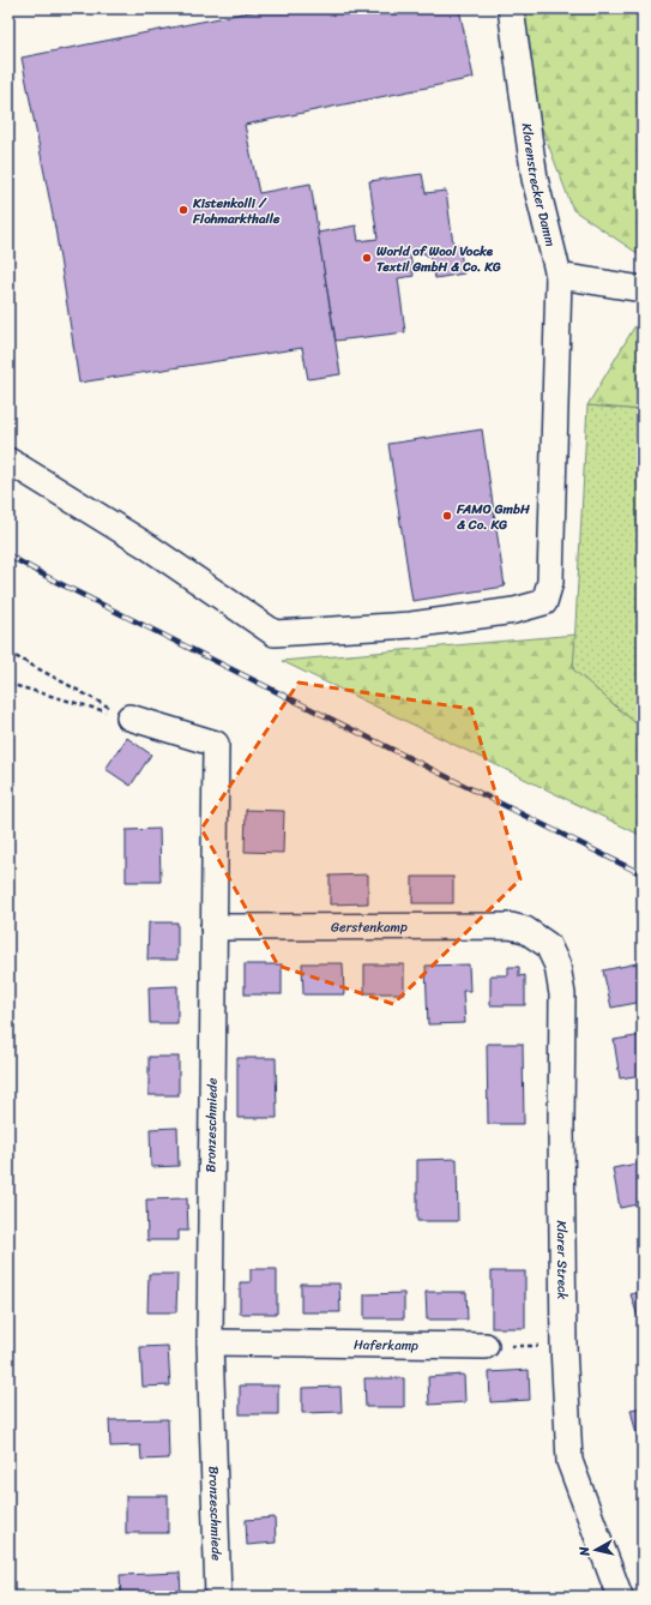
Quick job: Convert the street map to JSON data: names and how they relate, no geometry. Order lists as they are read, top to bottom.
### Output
{
  "streets": {
    "street": [
      "Klarenstrecker Damm",
      "Gerstenkamp",
      "Bronzeschmiede",
      "Klarer Streck",
      "Haferkamp"
    ]
  },
  "crossings": [
    ["Gerstenkamp", "Bronzeschmiede"],
    ["Gerstenkamp", "Klarer Streck"],
    ["Bronzeschmiede", "Haferkamp"]
  ],
  "places": ["Kistenkolli / Flohmarkthalle", "World of Wool Vocke Textil GmbH & Co. KG", "FAMO GmbH & Co. KG"],
  "north": "left"
}
